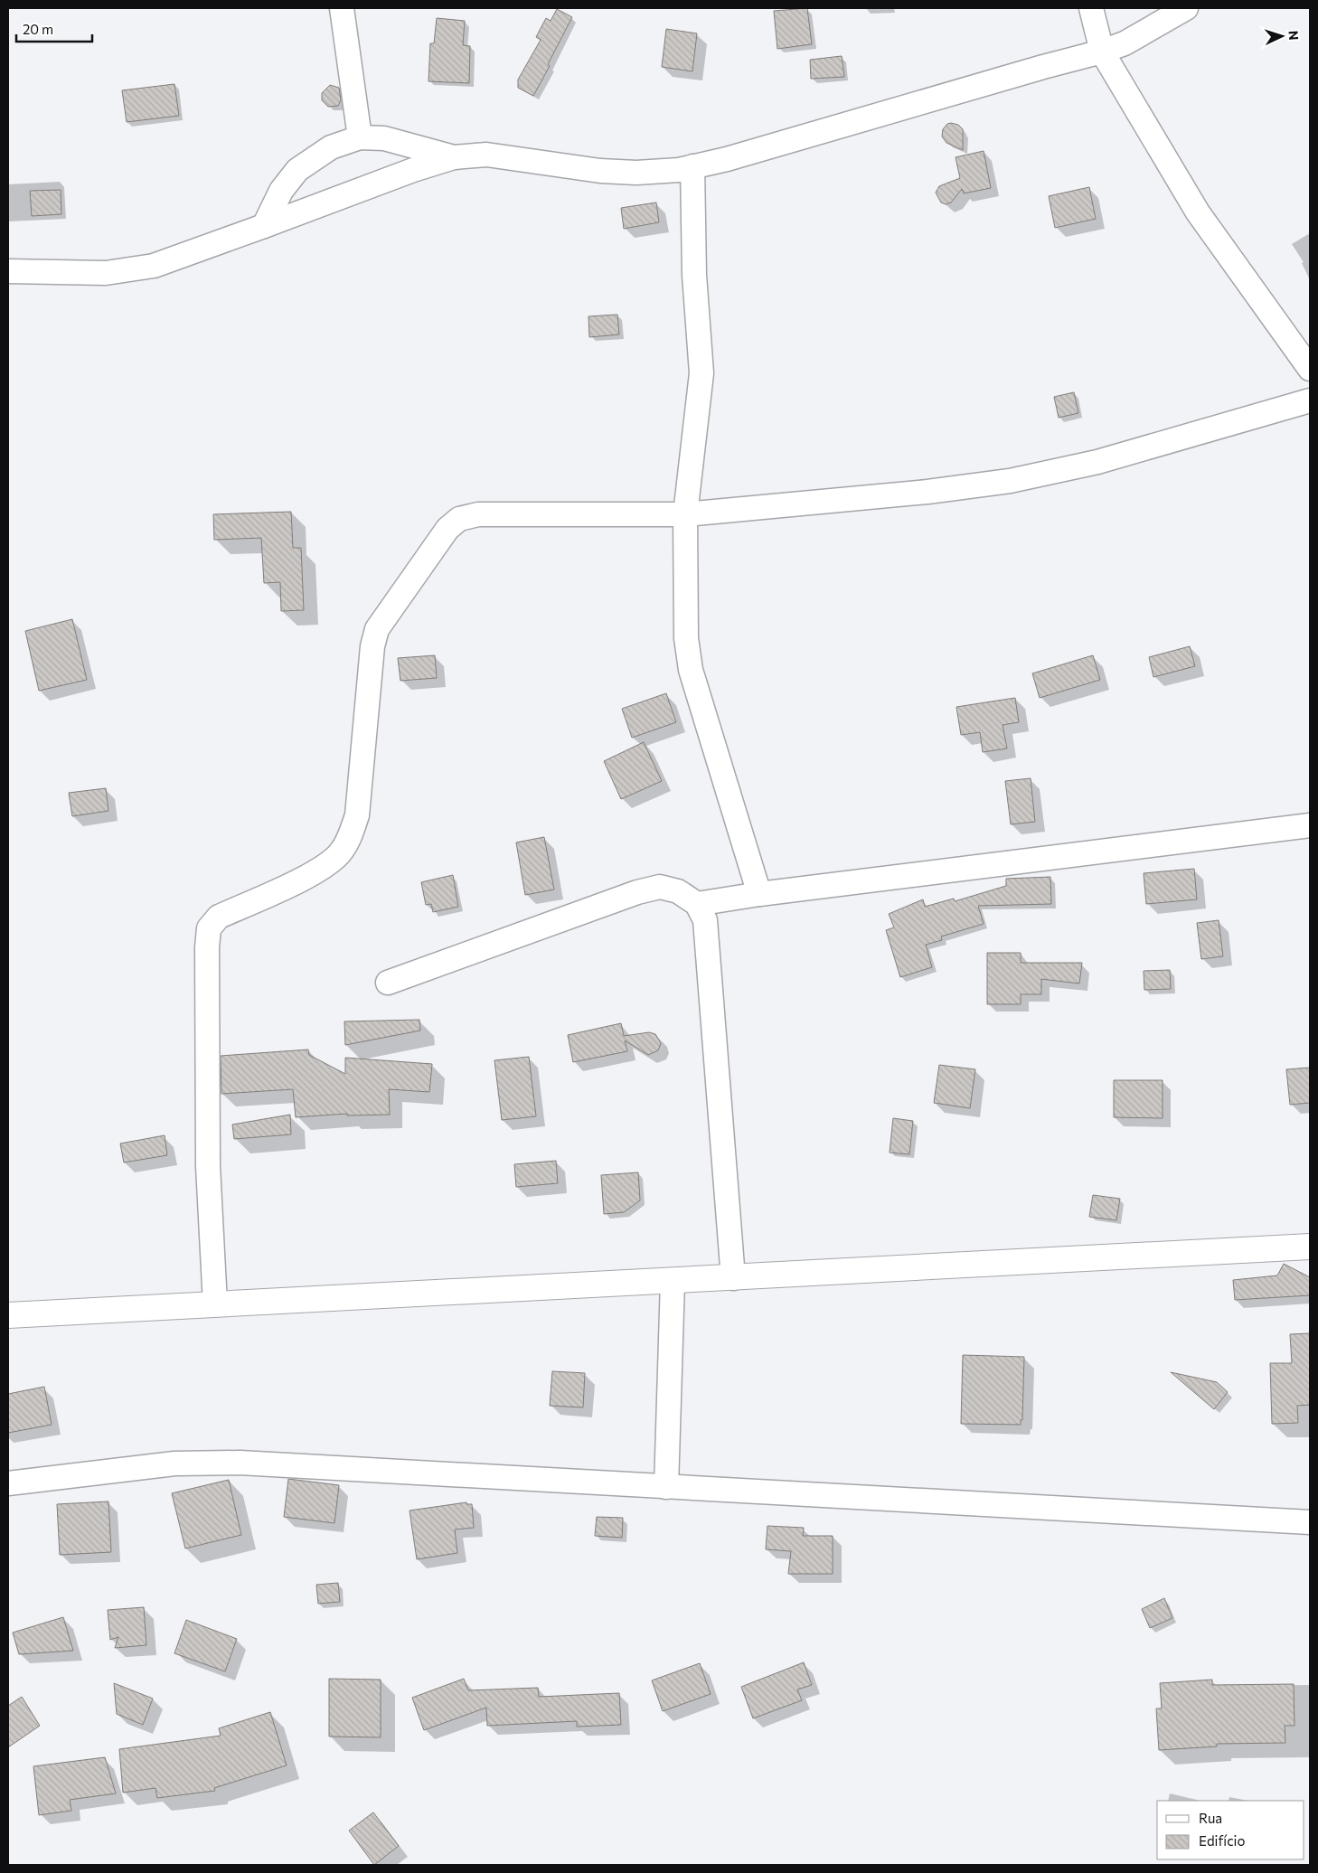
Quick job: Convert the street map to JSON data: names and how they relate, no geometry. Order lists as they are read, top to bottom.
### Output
{
  "legend": ["Rua", "Edifício"],
  "scale_bar": "20 m",
  "north": "right"
}
